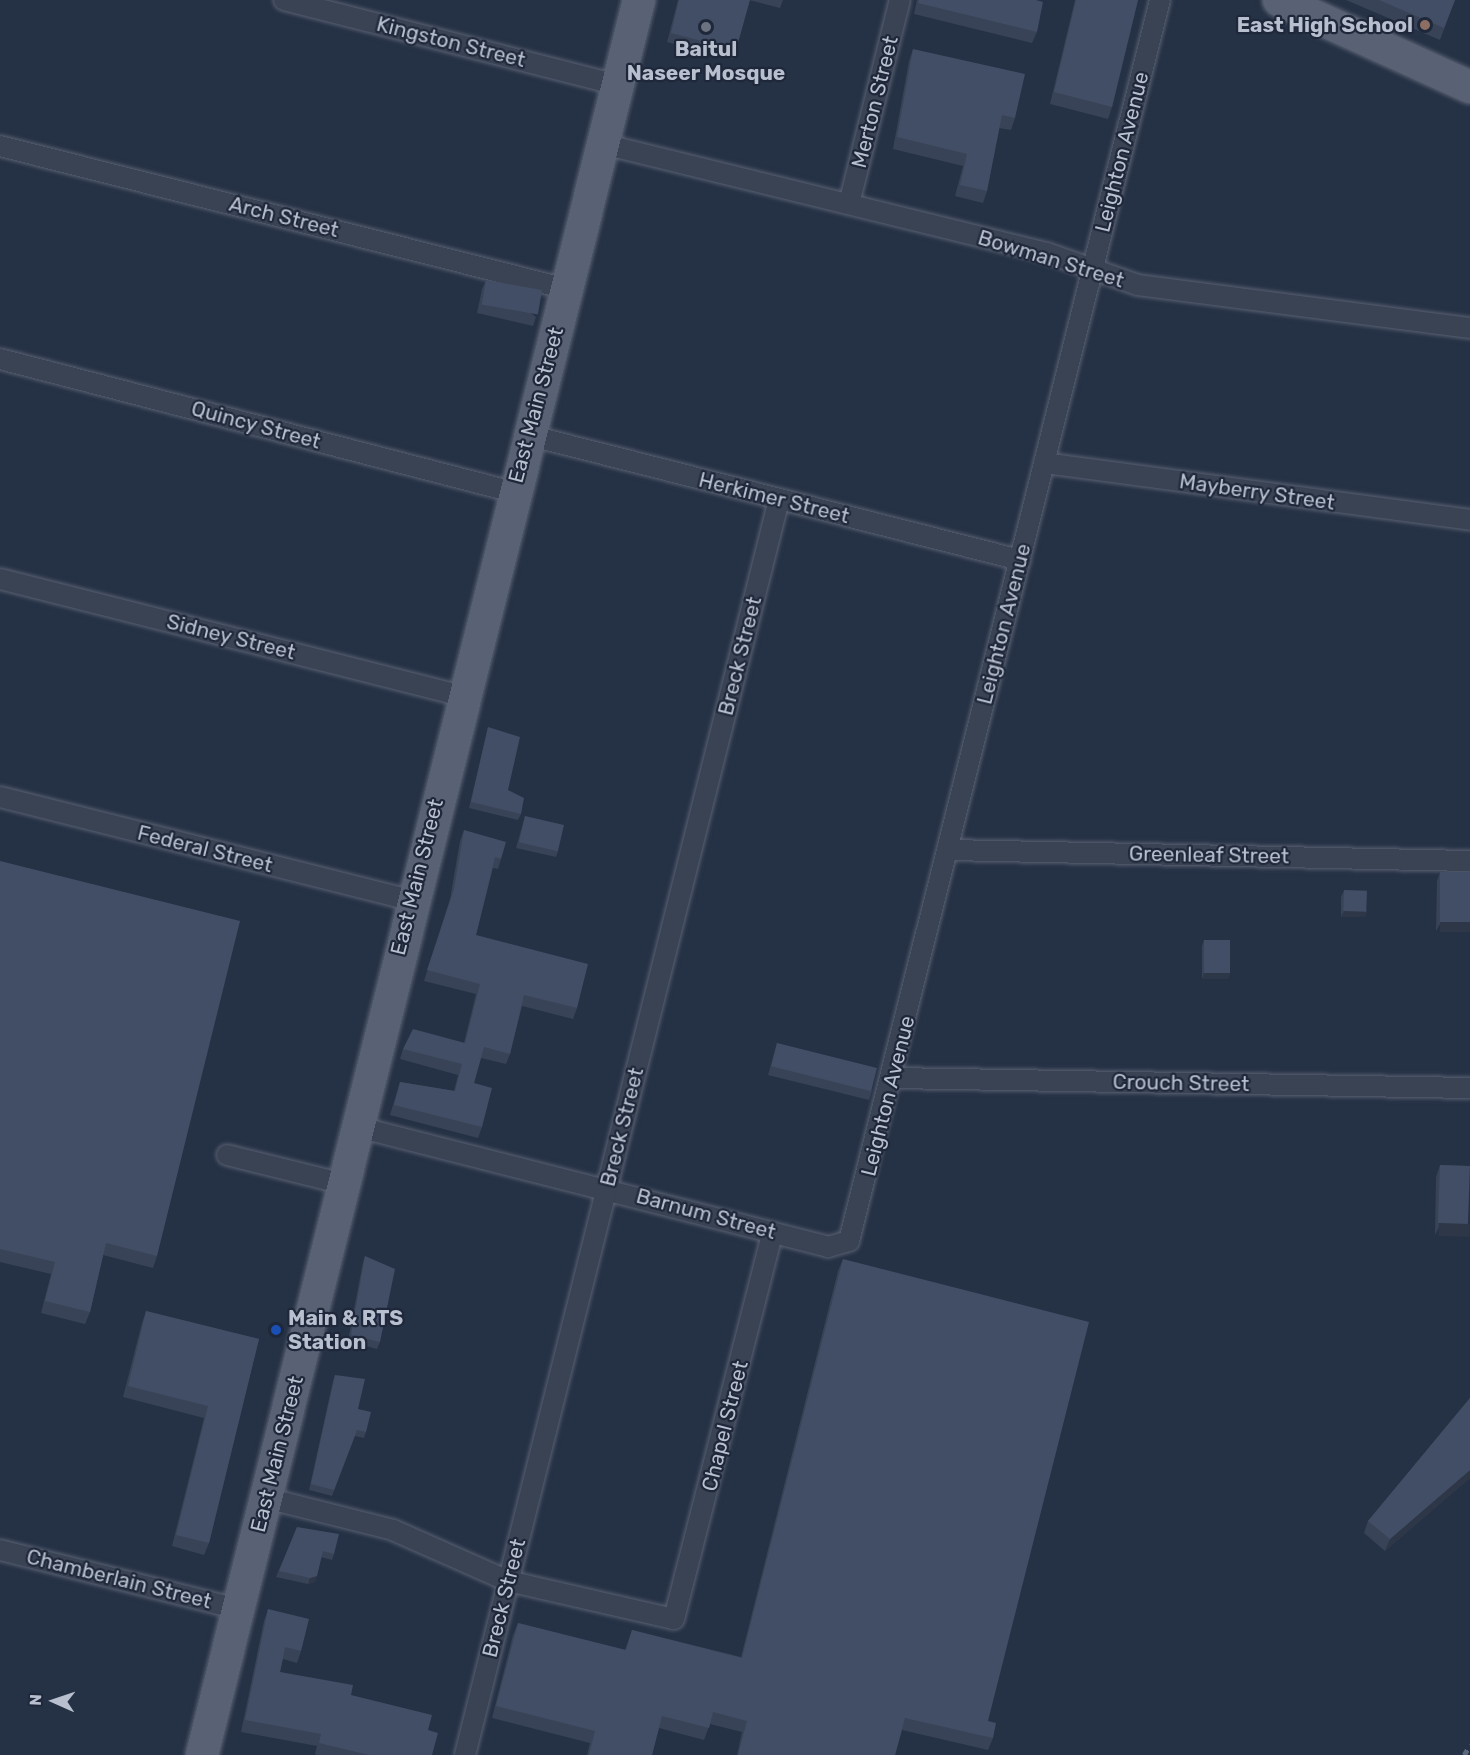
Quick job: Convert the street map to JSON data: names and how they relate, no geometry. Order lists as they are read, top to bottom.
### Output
{
  "streets": {
    "main road": ["East Main Street"],
    "street": [
      "Kingston Street",
      "Merton Street",
      "Leighton Avenue",
      "Arch Street",
      "Bowman Street",
      "Quincy Street",
      "Mayberry Street",
      "Herkimer Street",
      "Sidney Street",
      "Breck Street",
      "Federal Street",
      "Greenleaf Street",
      "Crouch Street",
      "Barnum Street",
      "Chapel Street",
      "Chamberlain Street"
    ]
  },
  "crossings": [
    ["Kingston Street", "East Main Street"],
    ["Merton Street", "Bowman Street"],
    ["Leighton Avenue", "Bowman Street"],
    ["Leighton Avenue", "Mayberry Street"],
    ["Leighton Avenue", "Herkimer Street"],
    ["Leighton Avenue", "Greenleaf Street"],
    ["Leighton Avenue", "Crouch Street"],
    ["Leighton Avenue", "Barnum Street"],
    ["Arch Street", "East Main Street"],
    ["Bowman Street", "East Main Street"],
    ["East Main Street", "Quincy Street"],
    ["East Main Street", "Herkimer Street"],
    ["East Main Street", "Sidney Street"],
    ["East Main Street", "Federal Street"],
    ["East Main Street", "Barnum Street"],
    ["East Main Street", "Chamberlain Street"],
    ["Herkimer Street", "Breck Street"],
    ["Breck Street", "Barnum Street"],
    ["Breck Street", "Chapel Street"],
    ["Barnum Street", "Chapel Street"]
  ],
  "places": ["East High School", "Baitul Naseer Mosque", "Main & RTS Station"],
  "north": "left"
}
